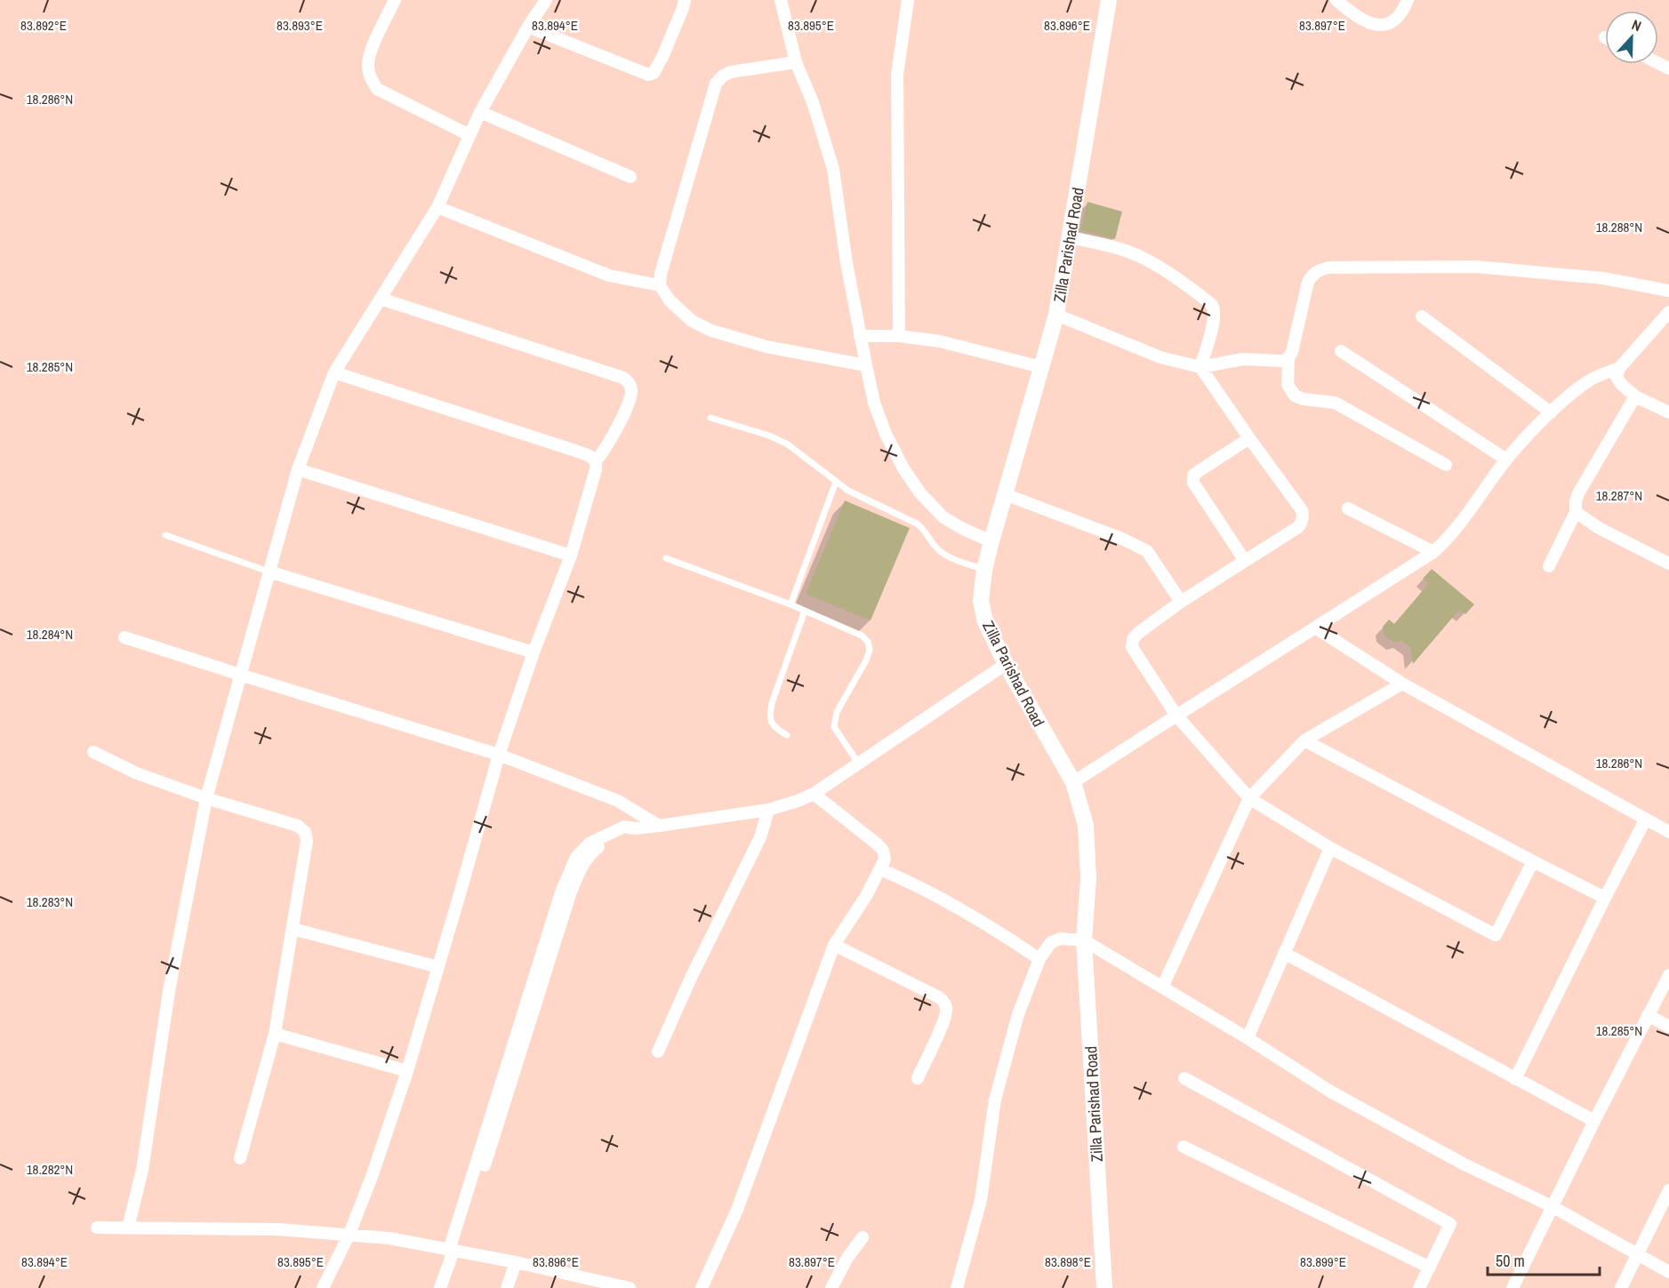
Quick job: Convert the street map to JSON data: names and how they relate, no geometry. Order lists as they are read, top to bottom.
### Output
{
  "streets": {
    "main road": ["Zilla Parishad Road"]
  },
  "scale_bar": "50 m",
  "north": "top",
  "coordinates": [
    "83.892°E",
    "83.893°E",
    "83.894°E",
    "83.895°E",
    "83.896°E",
    "83.897°E",
    "18.286°N",
    "18.288°N",
    "18.285°N",
    "18.287°N",
    "18.284°N",
    "18.283°N",
    "18.282°N",
    "83.898°E",
    "83.899°E"
  ]
}
